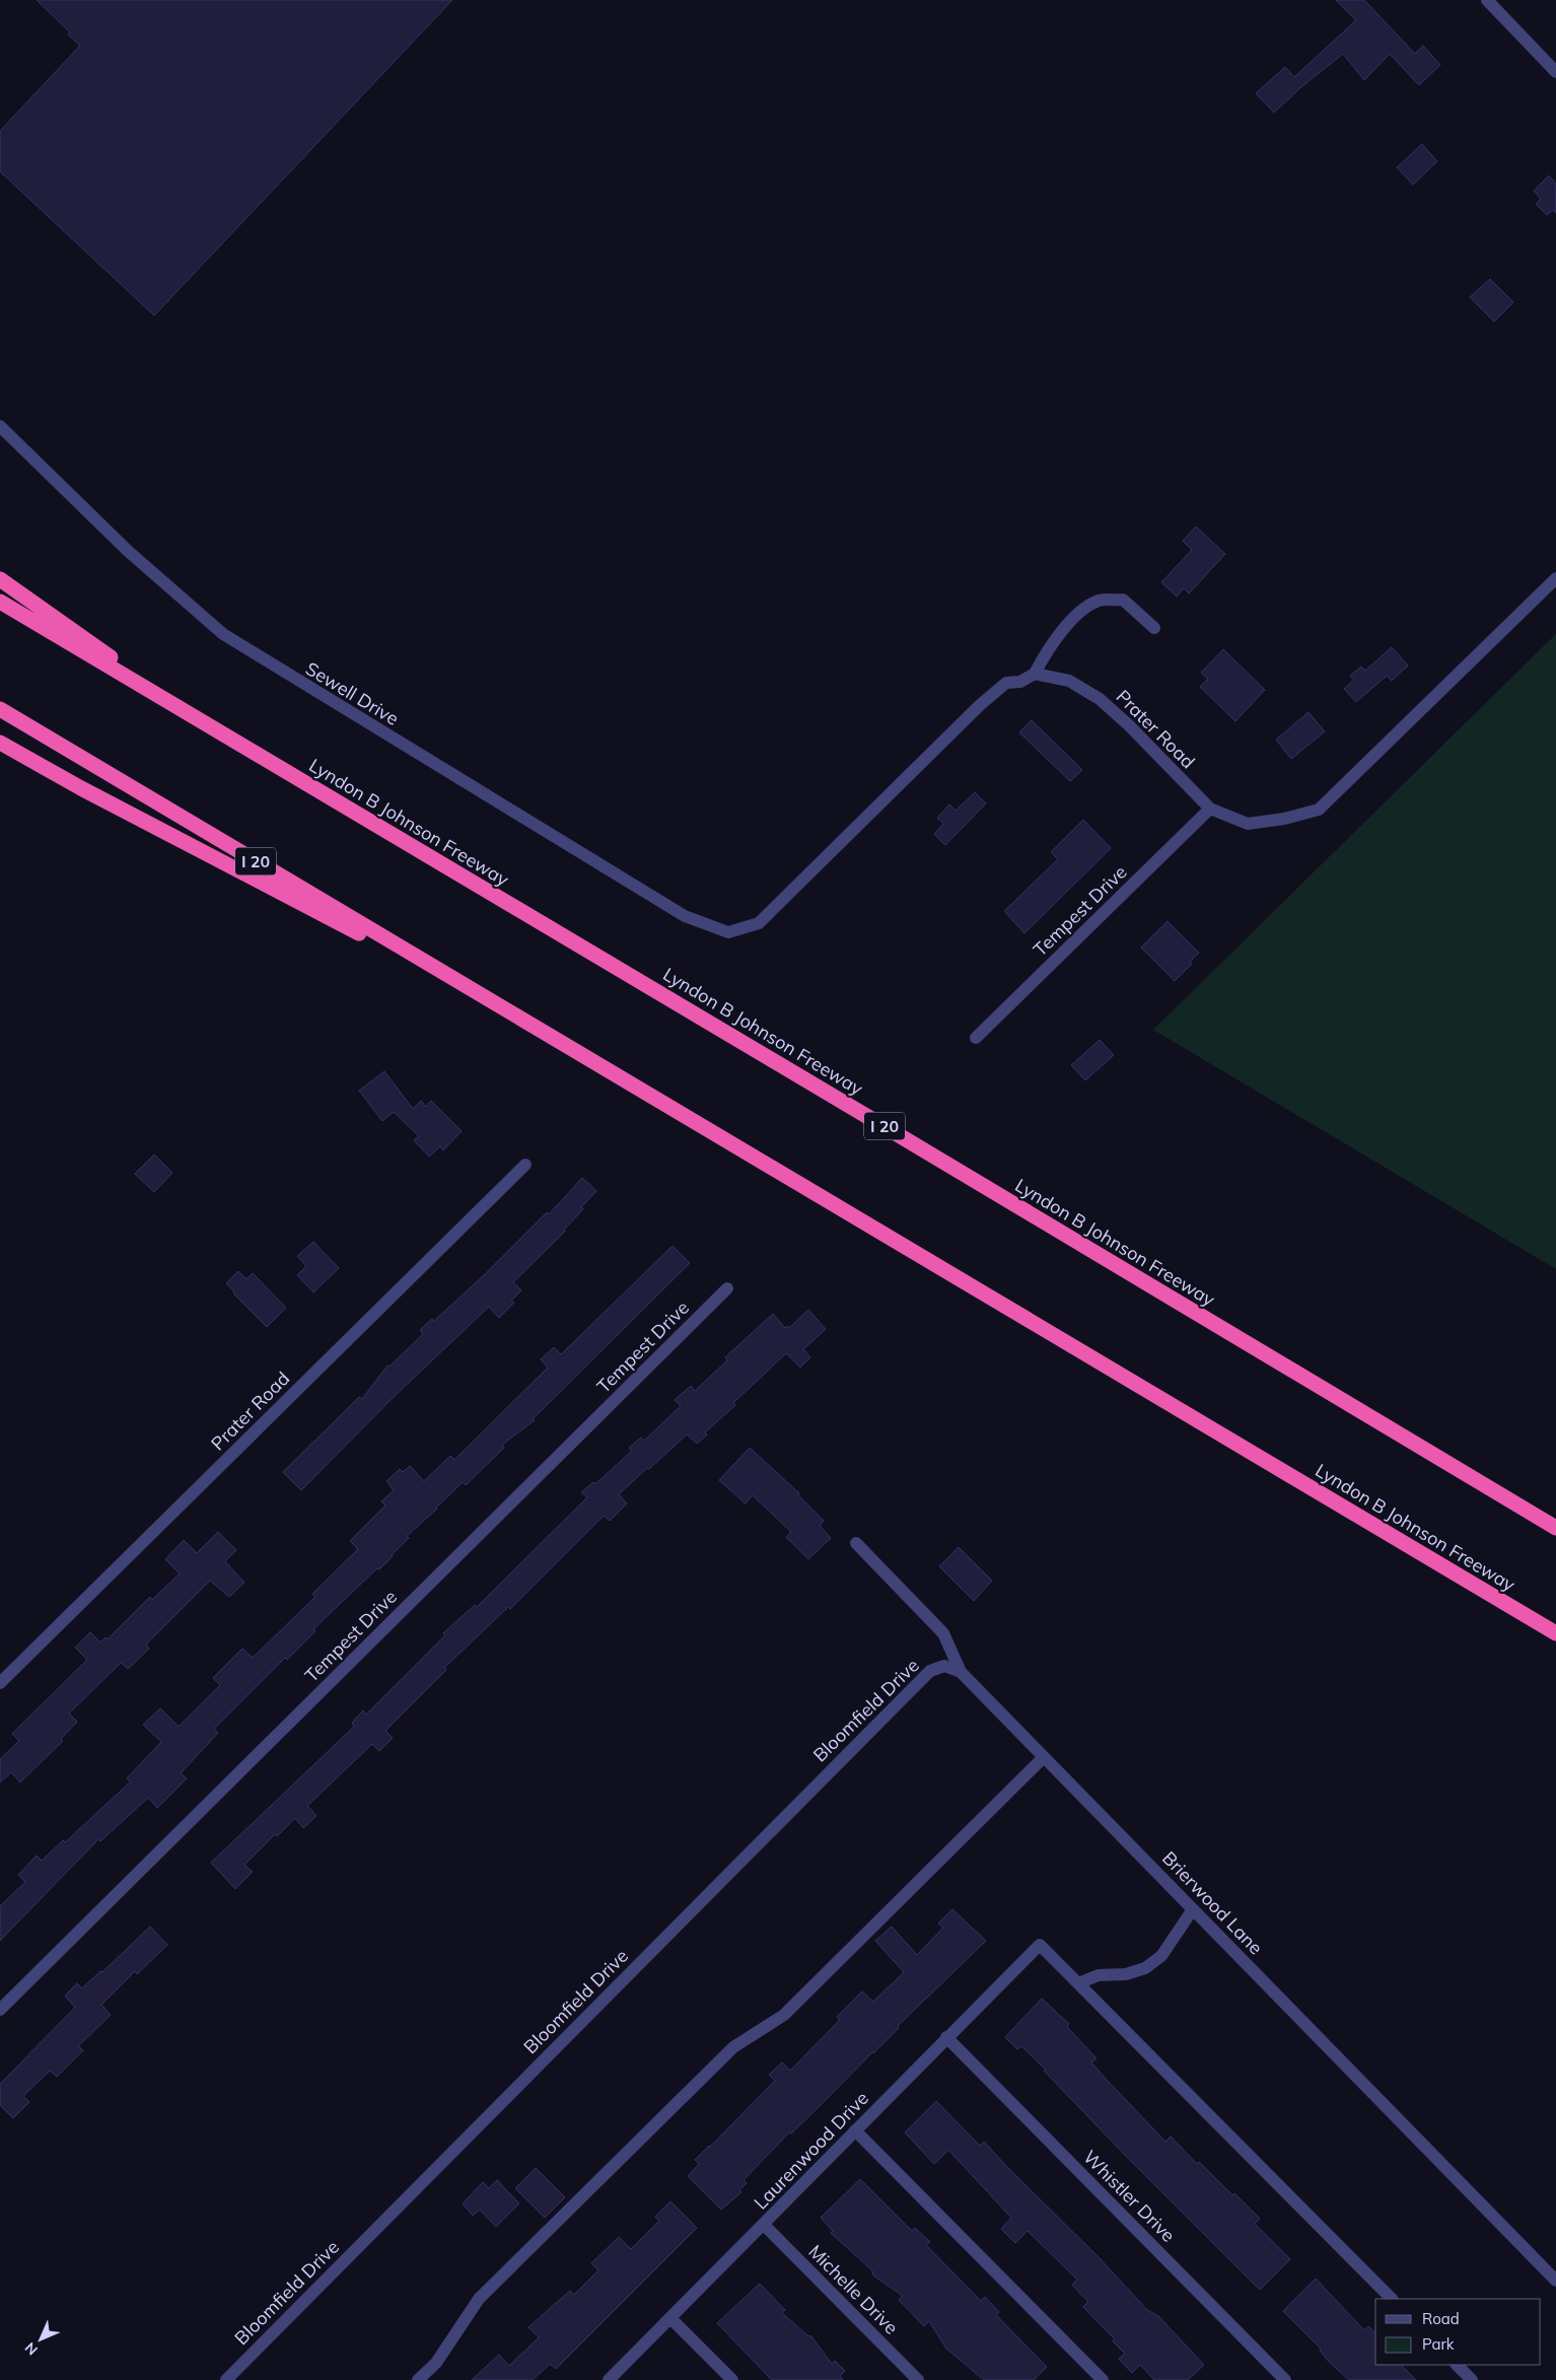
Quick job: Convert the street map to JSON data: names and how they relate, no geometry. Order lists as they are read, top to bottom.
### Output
{
  "streets": {
    "highway": ["Lyndon B Johnson Freeway", "I 20"],
    "street": [
      "Sewell Drive",
      "Prater Road",
      "Tempest Drive",
      "Bloomfield Drive",
      "Brierwood Lane",
      "Laurenwood Drive",
      "Whistler Drive",
      "Michelle Drive"
    ]
  },
  "crossings": [
    ["Sewell Drive", "Prater Road"],
    ["Prater Road", "Tempest Drive"],
    ["Bloomfield Drive", "Brierwood Lane"],
    ["Laurenwood Drive", "Whistler Drive"],
    ["Laurenwood Drive", "Michelle Drive"]
  ],
  "legend": ["Road", "Park"],
  "north": "bottom left"
}
